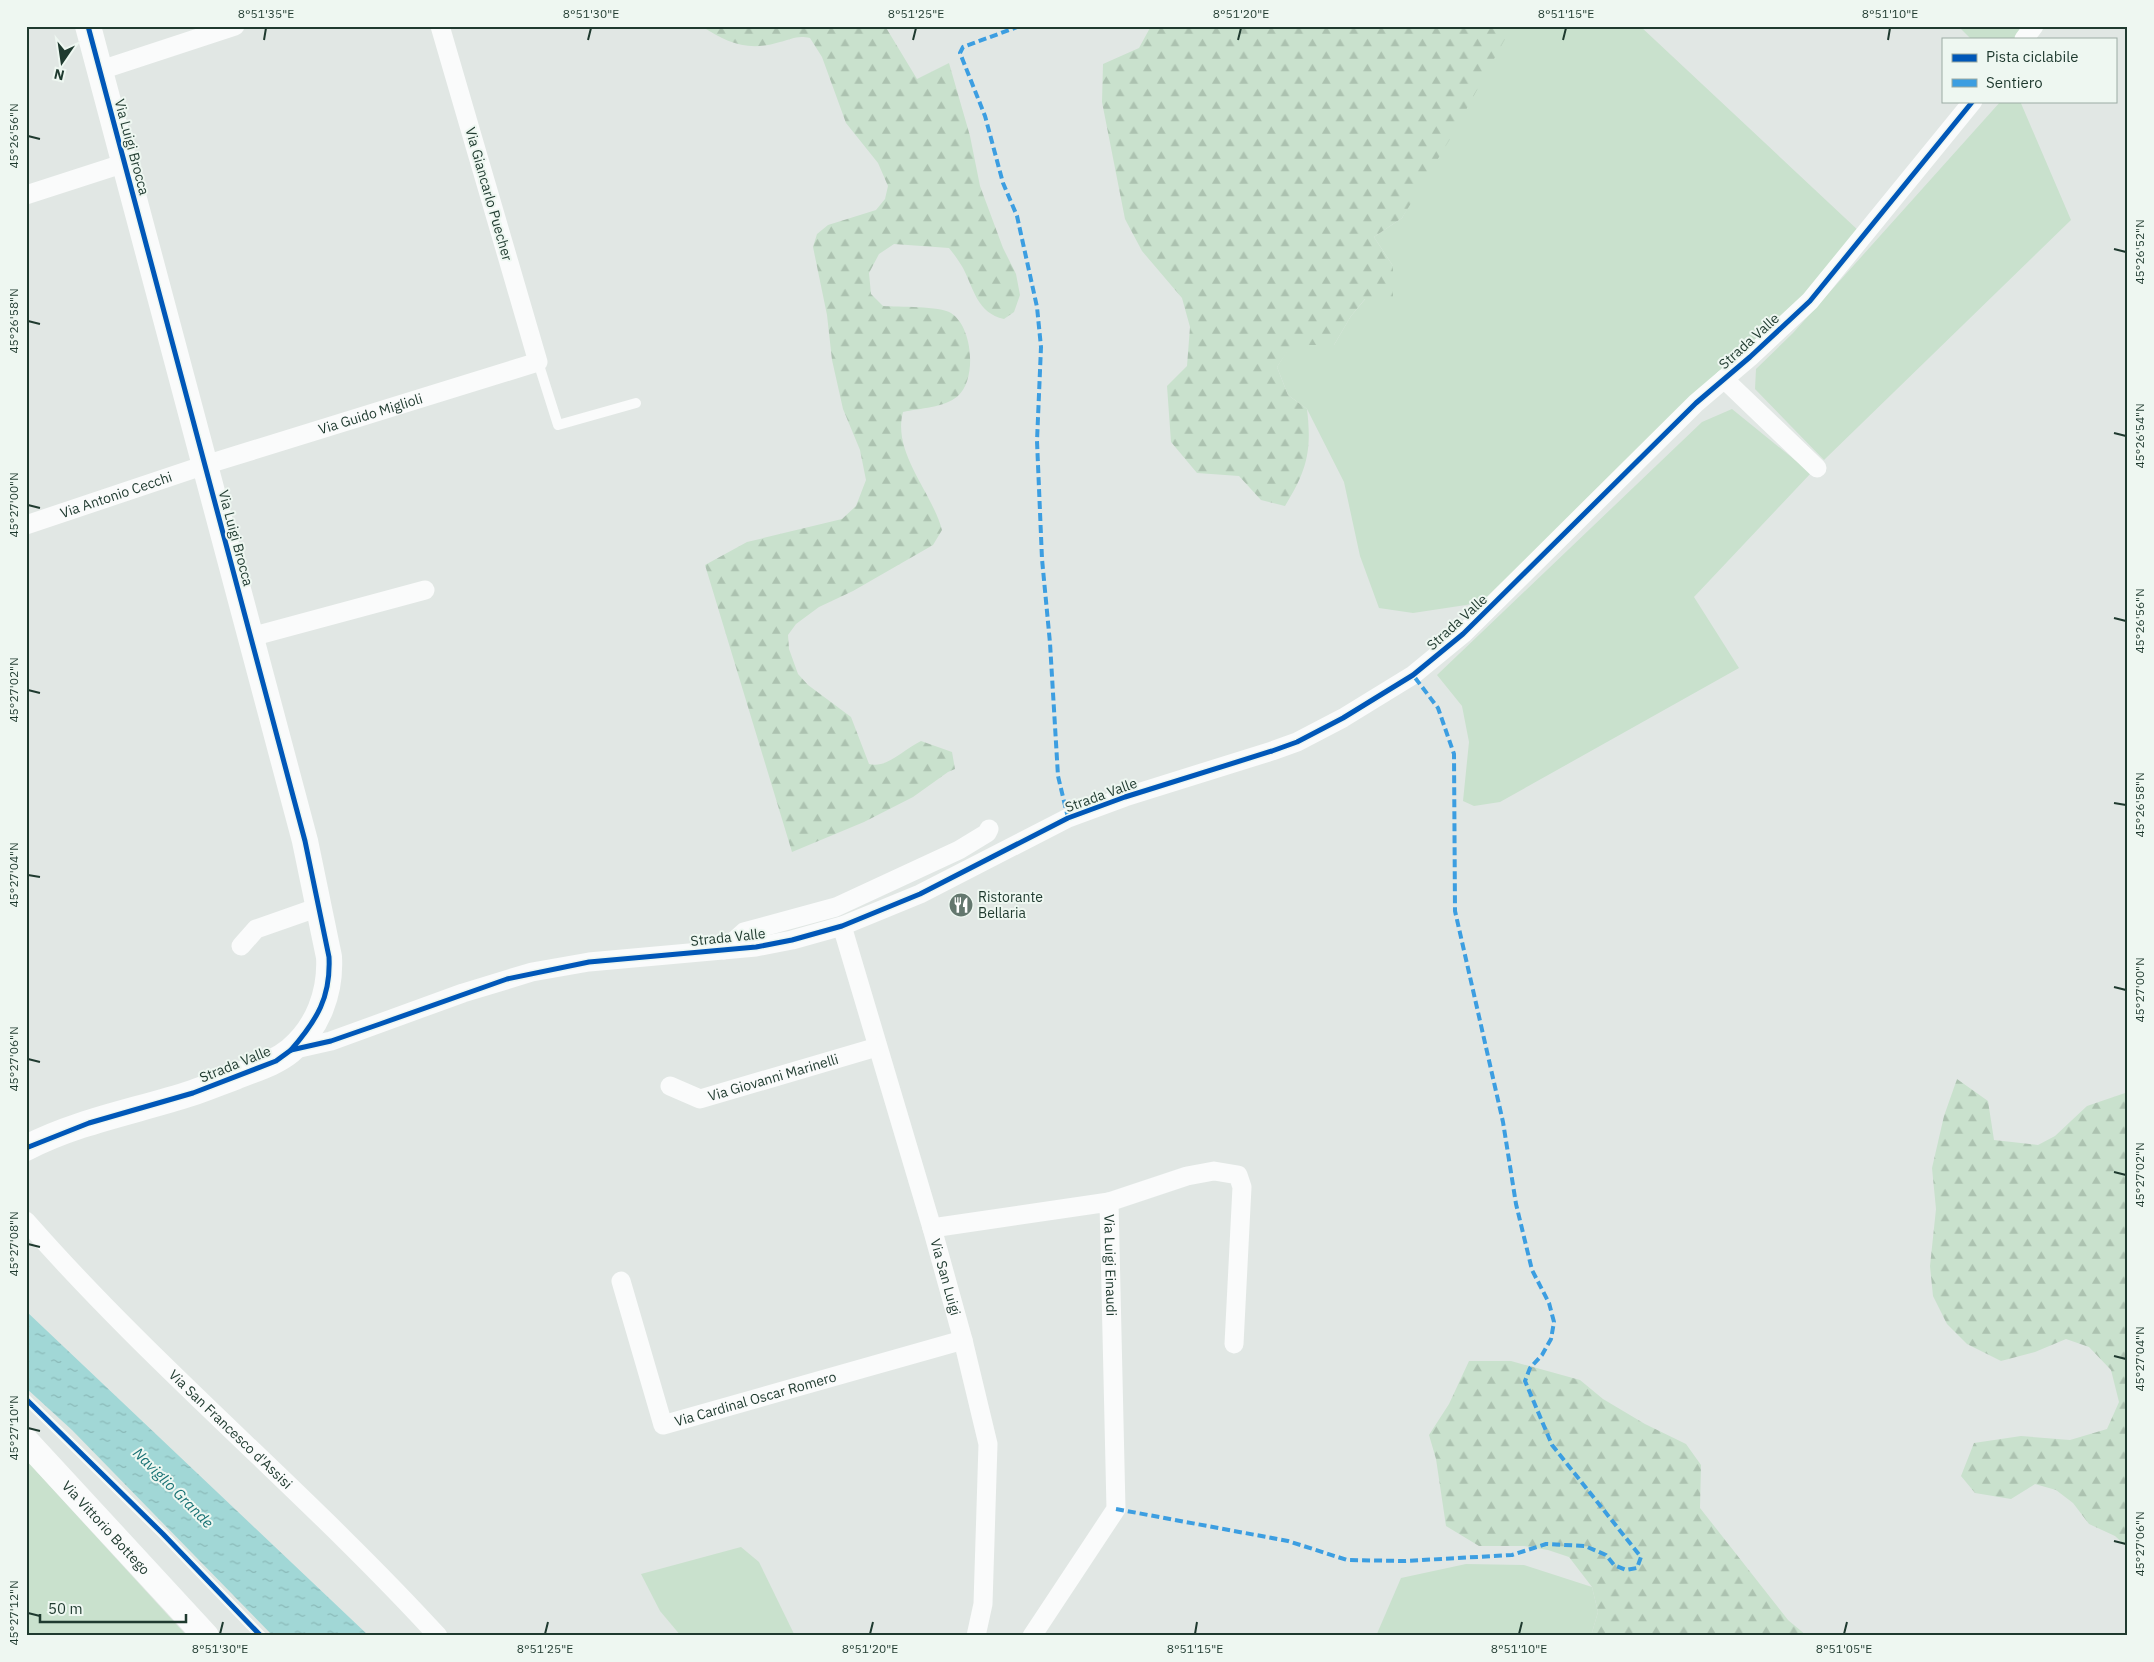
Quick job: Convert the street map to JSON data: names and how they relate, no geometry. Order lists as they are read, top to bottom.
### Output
{
  "streets": {
    "street": [
      "Via Luigi Brocca",
      "Via Giancarlo Puecher",
      "Strada Valle",
      "Via Guido Miglioli",
      "Via Antonio Cecchi",
      "Via Giovanni Marinelli",
      "Via Luigi Einaudi",
      "Via San Luigi",
      "Via Cardinal Oscar Romero",
      "Via San Francesco d'Assisi",
      "Via Vittorio Bottego"
    ]
  },
  "crossings": [
    ["Via Luigi Brocca", "Strada Valle"],
    ["Via Luigi Brocca", "Via Guido Miglioli"],
    ["Via Luigi Brocca", "Via Antonio Cecchi"],
    ["Via Giancarlo Puecher", "Via Guido Miglioli"],
    ["Strada Valle", "Via San Luigi"],
    ["Via Guido Miglioli", "Via Antonio Cecchi"],
    ["Via Giovanni Marinelli", "Via San Luigi"],
    ["Via Luigi Einaudi", "Via San Luigi"],
    ["Via San Luigi", "Via Cardinal Oscar Romero"]
  ],
  "water": ["Naviglio Grande"],
  "places": {
    "restaurant": ["Ristorante Bellaria"]
  },
  "legend": ["Pista ciclabile", "Sentiero"],
  "scale_bar": "50 m",
  "north": "bottom",
  "coordinates": [
    "8°51'35\"E",
    "8°51'30\"E",
    "8°51'25\"E",
    "8°51'20\"E",
    "8°51'15\"E",
    "8°51'10\"E",
    "45°26'56\"N",
    "45°26'52\"N",
    "45°26'58\"N",
    "45°26'54\"N",
    "45°27'00\"N",
    "45°27'02\"N",
    "45°27'04\"N",
    "45°27'06\"N",
    "45°27'08\"N",
    "45°27'10\"N",
    "45°27'12\"N",
    "8°51'05\"E"
  ]
}
